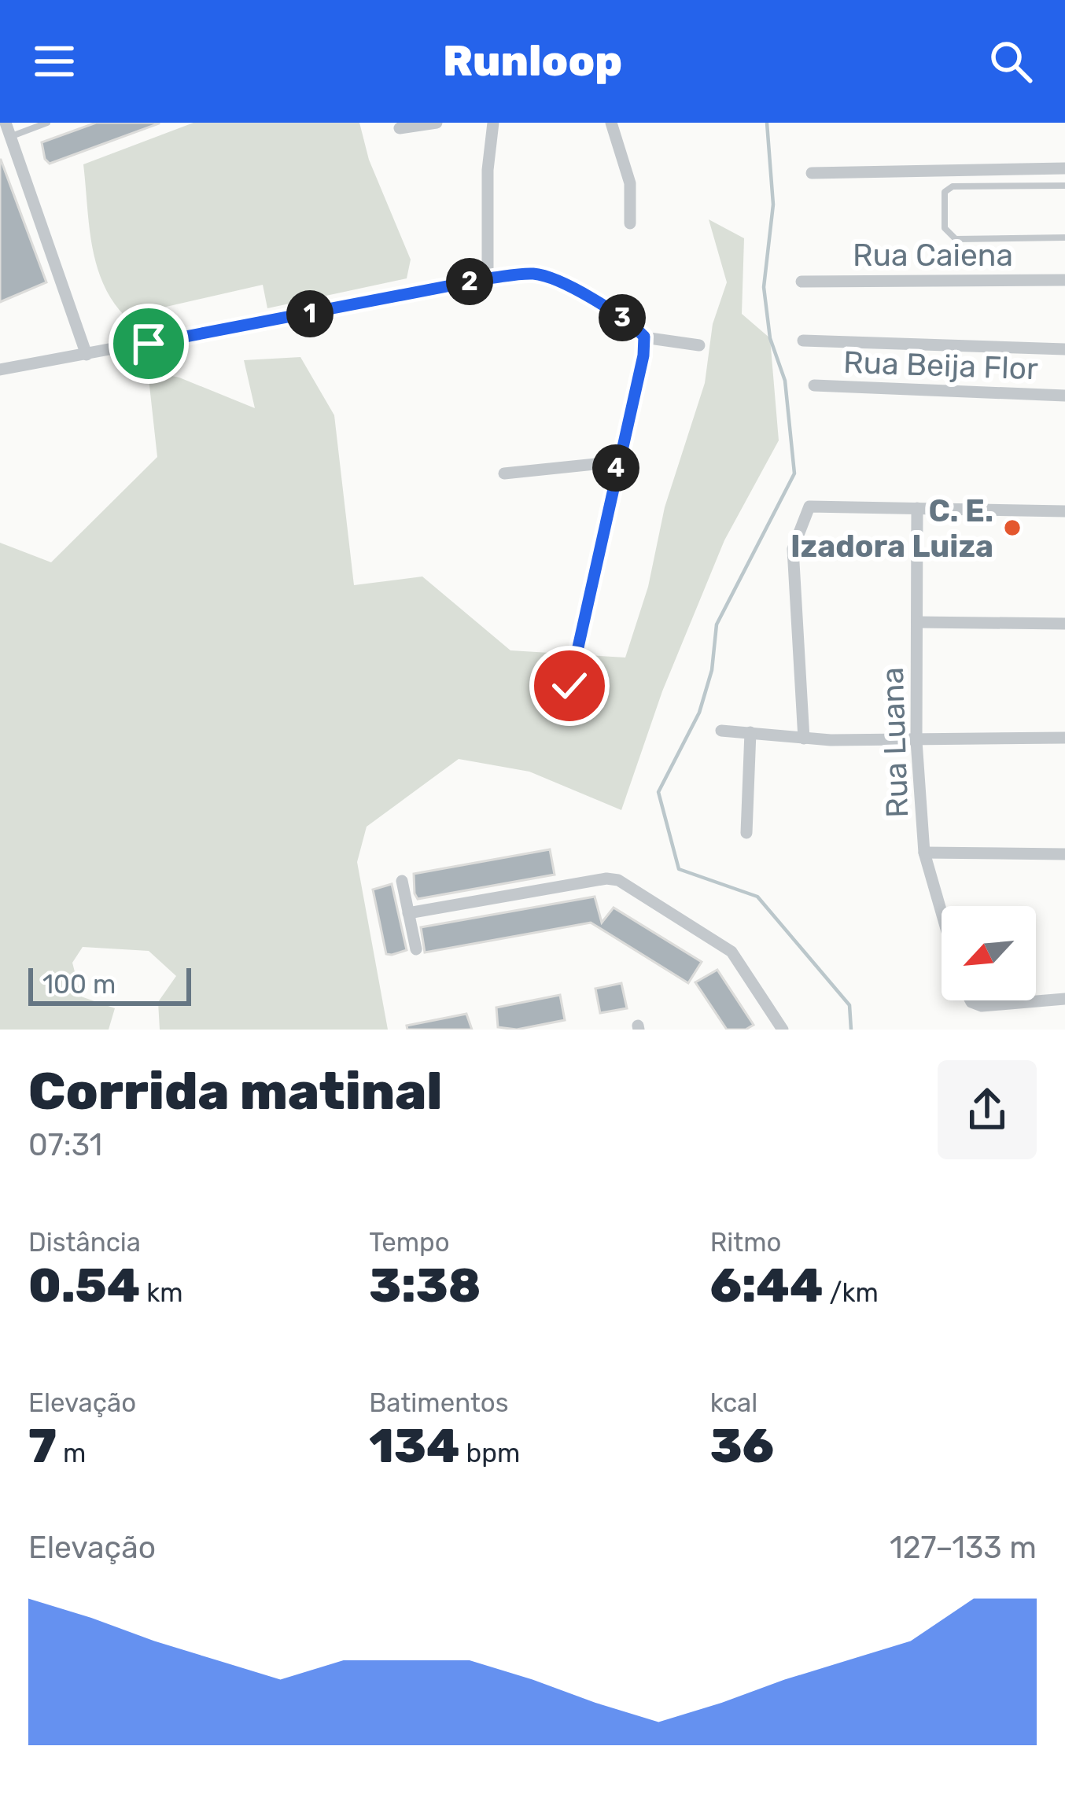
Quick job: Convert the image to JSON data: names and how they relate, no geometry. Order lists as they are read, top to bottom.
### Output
{
  "streets": {
    "street": ["Rua Caiena", "Rua Beija Flor", "Rua Luana"]
  },
  "places": ["C. E. Izadora Luiza"],
  "scale_bar": "100 m",
  "north": "bottom left",
  "page": {
    "header": "Runloop",
    "pins": [
      "2",
      "1",
      "3",
      "4"
    ],
    "scale": "100 m",
    "heading": ["Corrida matinal", "07:31"],
    "stats": [
      ["Distância", "0.54 km"],
      ["Tempo", "3:38"],
      ["Ritmo", "6:44 /km"],
      ["Elevação", "7 m"],
      ["Batimentos", "134 bpm"],
      ["kcal", "36"]
    ],
    "chart": ["Elevação", "127–133 m"]
  }
}
